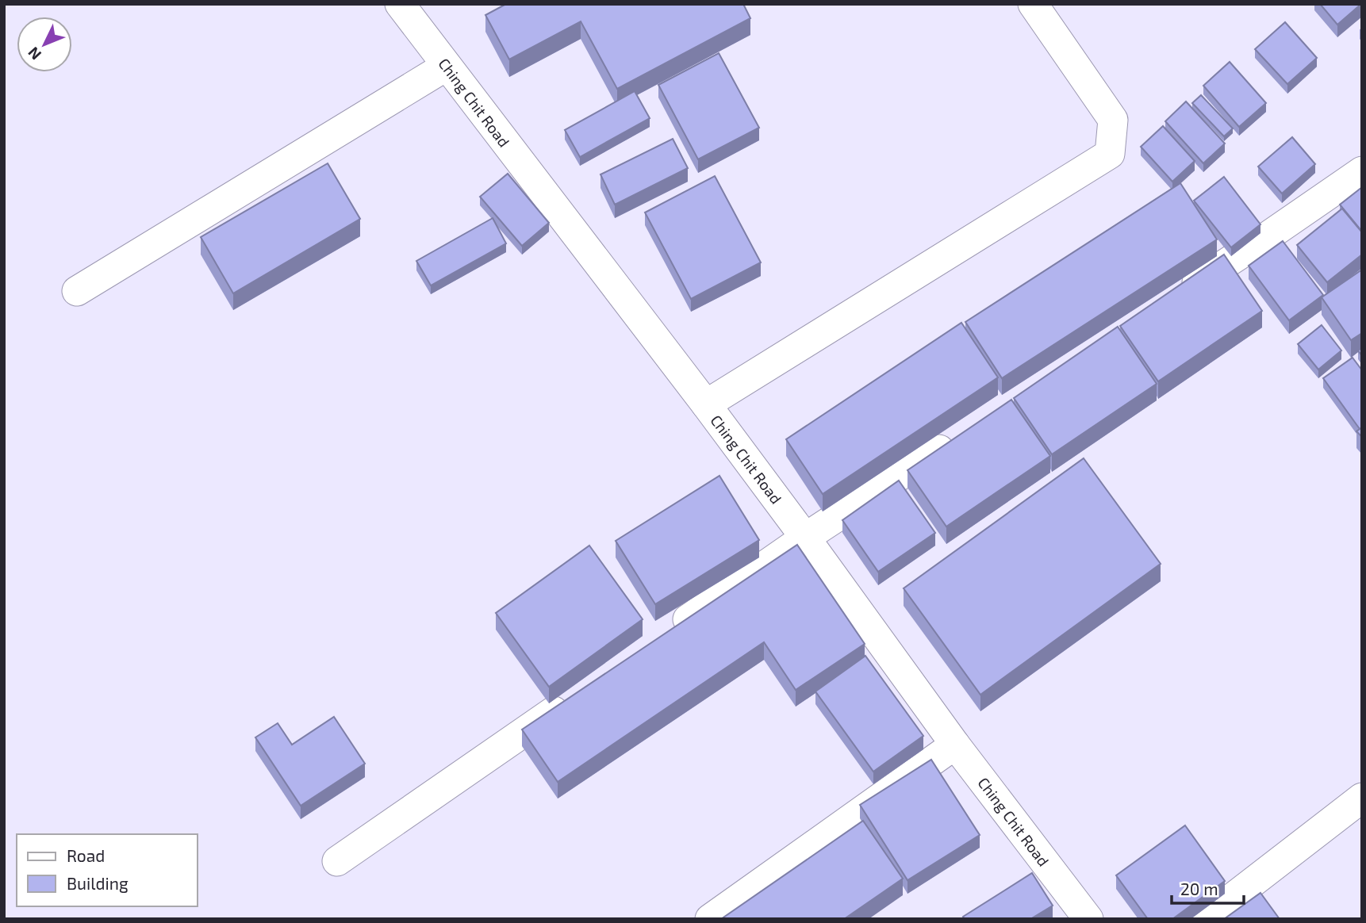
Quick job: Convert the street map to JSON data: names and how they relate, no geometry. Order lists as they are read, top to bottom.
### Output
{
  "streets": {
    "street": ["Ching Chit Road"]
  },
  "legend": ["Road", "Building"],
  "scale_bar": "20 m",
  "north": "bottom left"
}
